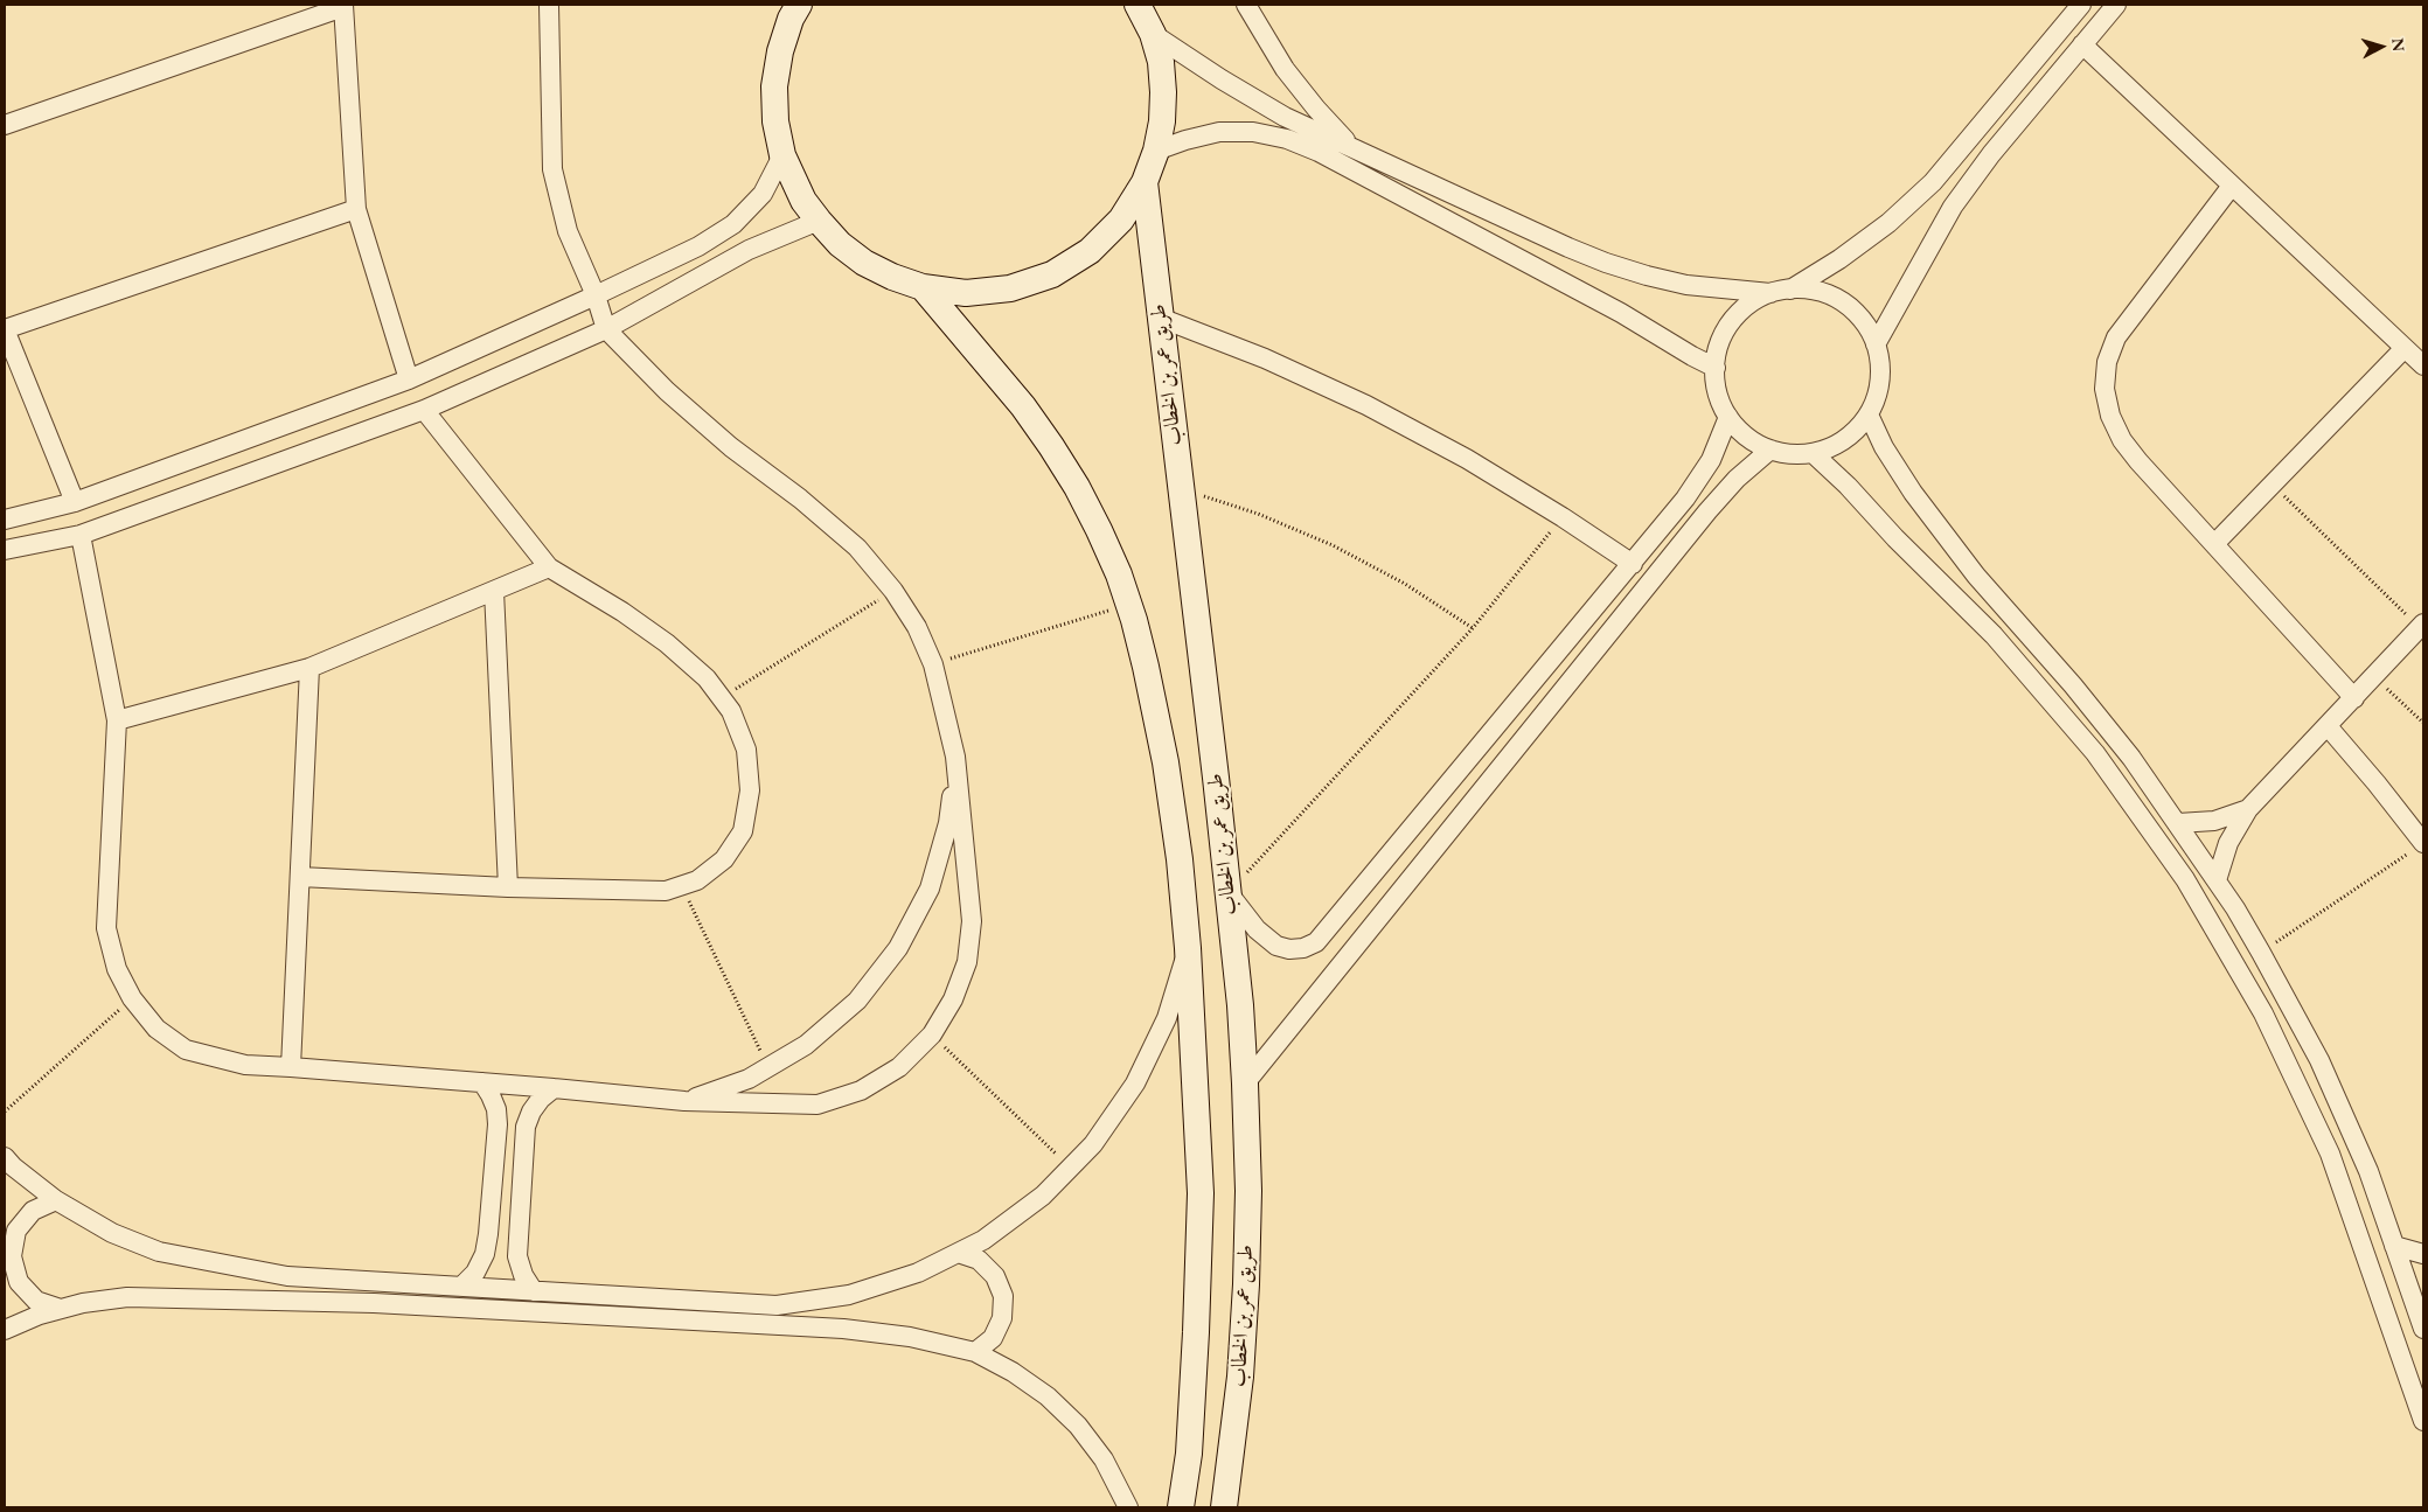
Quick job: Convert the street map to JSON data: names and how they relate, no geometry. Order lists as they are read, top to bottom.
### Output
{
  "streets": {
    "street": ["طريق عمر بن الخطاب"]
  },
  "north": "right"
}
